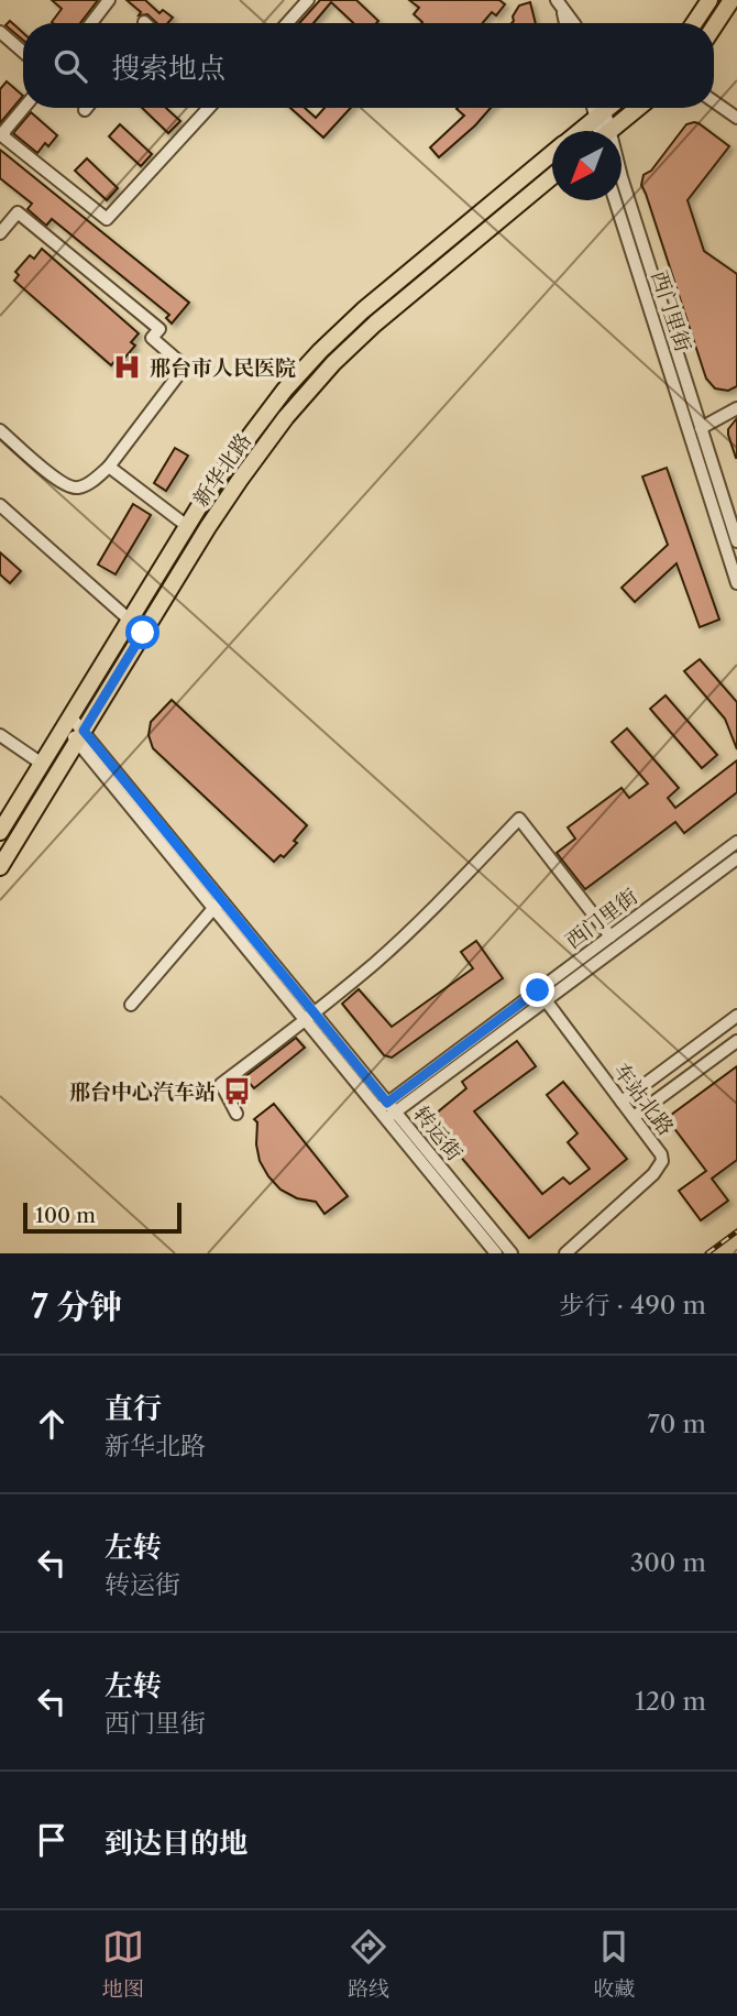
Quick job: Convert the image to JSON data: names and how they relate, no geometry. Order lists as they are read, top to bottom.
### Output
{
  "streets": {
    "main road": ["新华北路"],
    "street": ["西门里街", "车站北路", "转运街"]
  },
  "crossings": [
    ["西门里街", "车站北路"],
    ["新华北路", "转运街"]
  ],
  "places": {
    "hospital": ["邢台市人民医院"],
    "bus stop": ["邢台中心汽车站"]
  },
  "scale_bar": "100 m",
  "north": "bottom left",
  "page": {
    "search": "搜索地点",
    "scale": "100 m",
    "heading": ["7 分钟", "步行 · 490 m"],
    "list": [
      ["直行", "新华北路", "70 m"],
      ["左转", "转运街", "300 m"],
      ["左转", "西门里街", "120 m"],
      "到达目的地"
    ],
    "nav": ["地图", "路线", "收藏"]
  }
}
